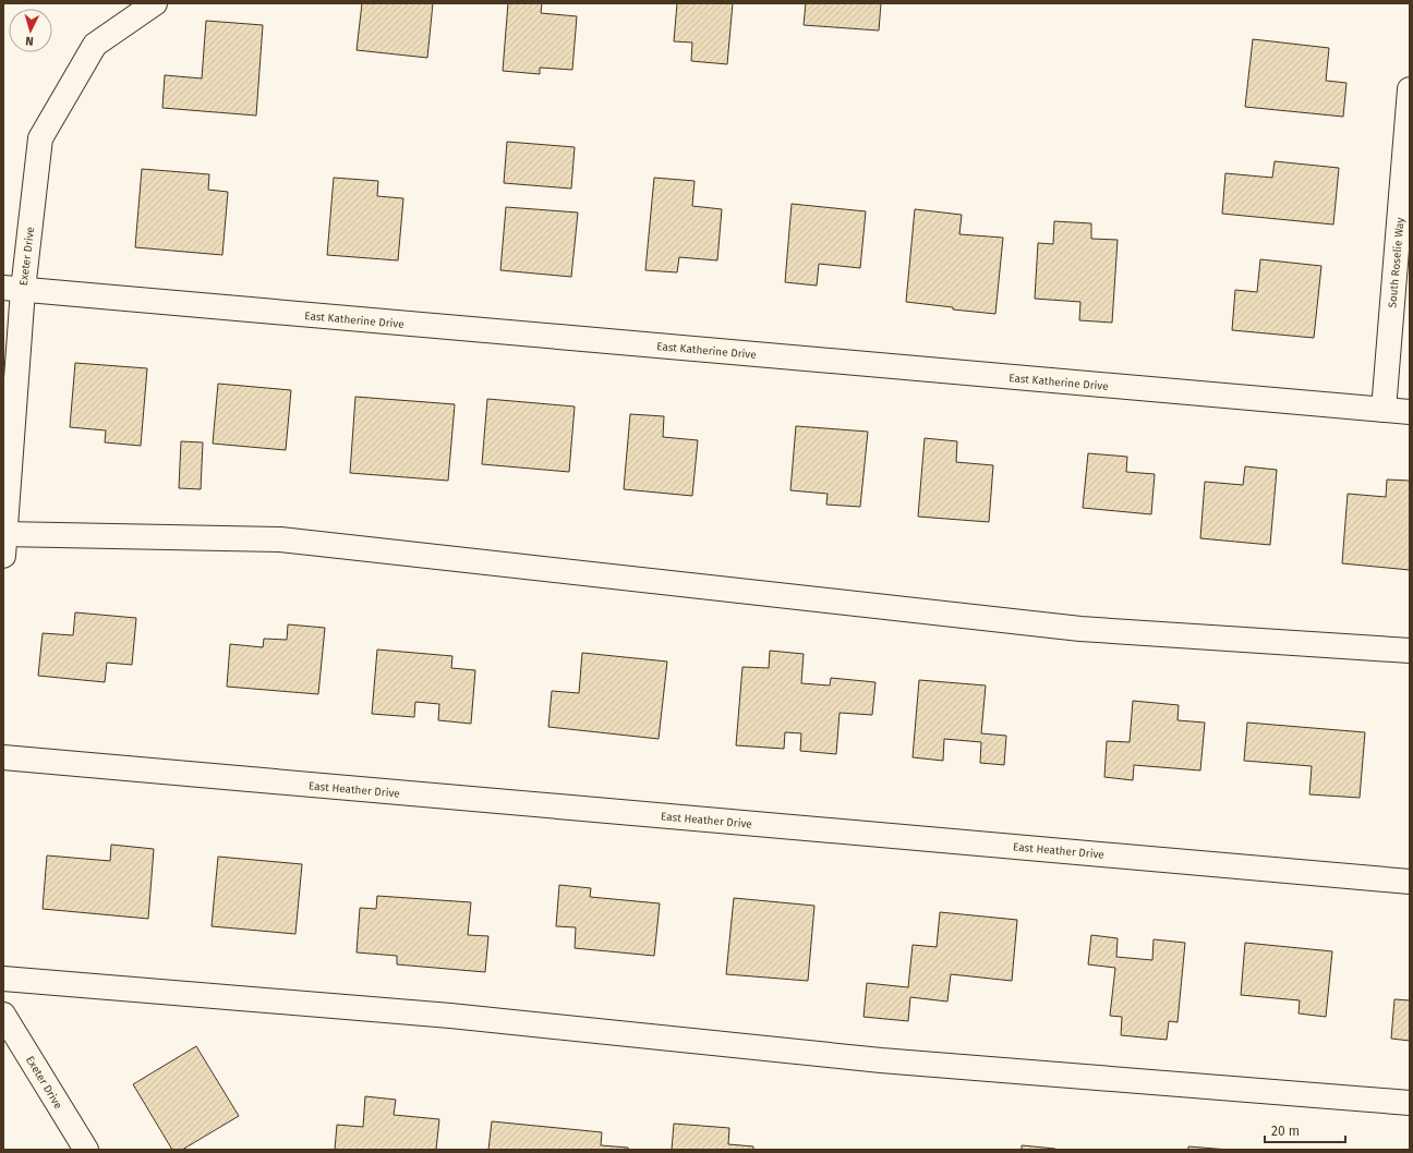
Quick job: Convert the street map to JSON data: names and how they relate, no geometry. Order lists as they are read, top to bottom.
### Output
{
  "streets": {
    "street": [
      "Exeter Drive",
      "South Roselie Way",
      "East Katherine Drive",
      "East Heather Drive"
    ]
  },
  "crossings": [
    ["Exeter Drive", "East Katherine Drive"],
    ["South Roselie Way", "East Katherine Drive"]
  ],
  "scale_bar": "20 m",
  "north": "bottom"
}
